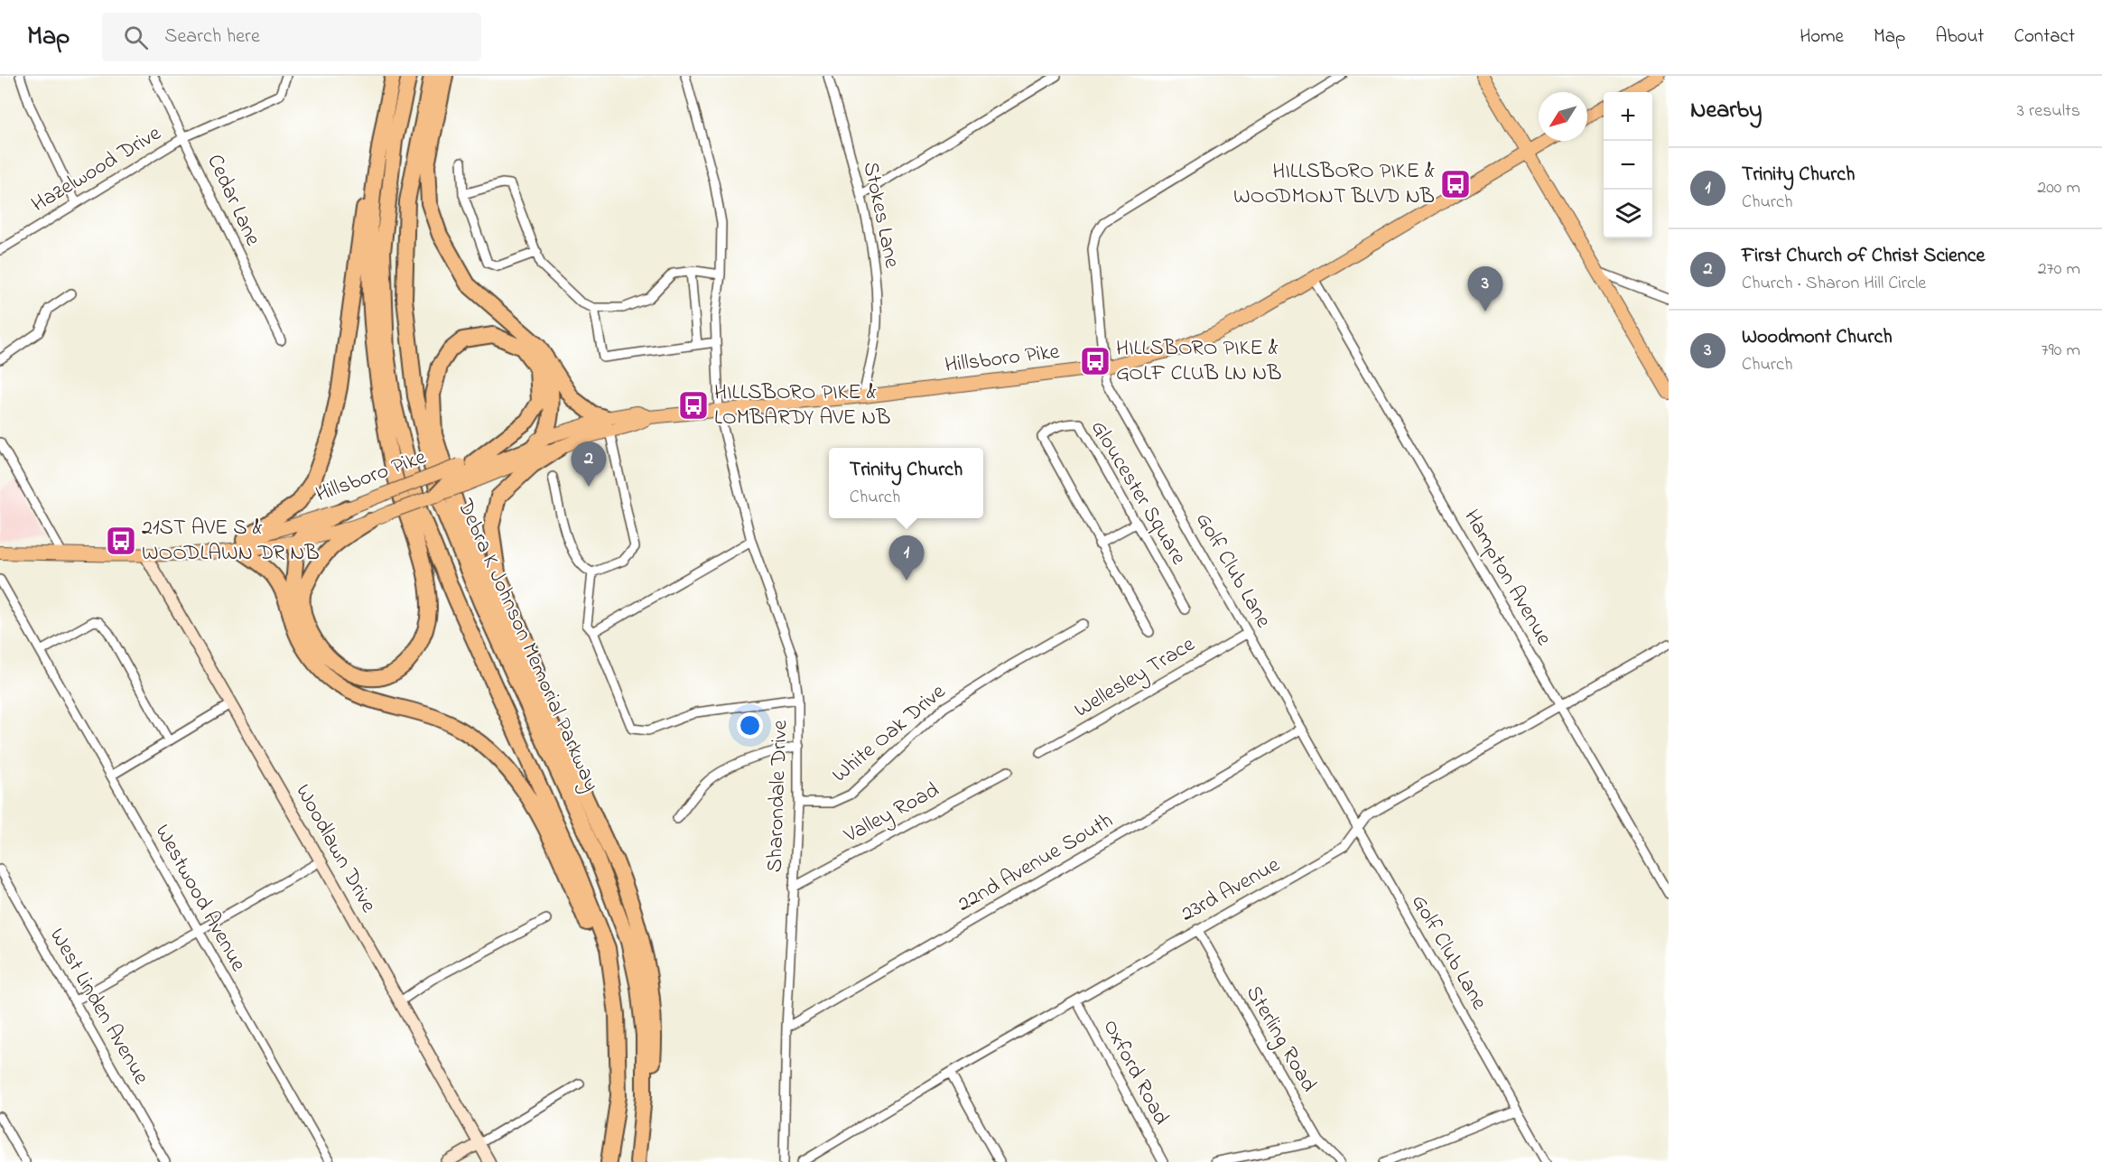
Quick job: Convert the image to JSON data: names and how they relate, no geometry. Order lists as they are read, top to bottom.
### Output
{
  "streets": {
    "highway": ["Debra K Johnson Memorial Parkway"],
    "main road": ["Hillsboro Pike", "Woodlawn Drive"],
    "street": [
      "Hazelwood Drive",
      "Cedar Lane",
      "Stokes Lane",
      "Gloucester Square",
      "Golf Club Lane",
      "Hampton Avenue",
      "Wellesley Trace",
      "White Oak Drive",
      "Sharondale Drive",
      "Valley Road",
      "22nd Avenue South",
      "23rd Avenue",
      "Westwood Avenue",
      "West Linden Avenue",
      "Sterling Road",
      "Oxford Road"
    ]
  },
  "crossings": [
    ["Hazelwood Drive", "Cedar Lane"],
    ["Stokes Lane", "Hillsboro Pike"],
    ["Hillsboro Pike", "Golf Club Lane"],
    ["Hillsboro Pike", "Hampton Avenue"],
    ["Hillsboro Pike", "Sharondale Drive"],
    ["Hillsboro Pike", "Woodlawn Drive"],
    ["Golf Club Lane", "Wellesley Trace"],
    ["Golf Club Lane", "22nd Avenue South"],
    ["Golf Club Lane", "23rd Avenue"],
    ["Hampton Avenue", "23rd Avenue"],
    ["White Oak Drive", "Sharondale Drive"],
    ["Sharondale Drive", "Valley Road"],
    ["Sharondale Drive", "22nd Avenue South"],
    ["23rd Avenue", "Sterling Road"],
    ["23rd Avenue", "Oxford Road"]
  ],
  "places": {
    "bus stop": [
      "HILLSBORO PIKE & WOODMONT BLVD NB",
      "HILLSBORO PIKE & GOLF CLUB LN NB",
      "HILLSBORO PIKE & LOMBARDY AVE NB",
      "21ST AVE S & WOODLAWN DR NB"
    ]
  },
  "north": "bottom left",
  "page": {
    "header": "Map",
    "search": "Search here",
    "nav": [
      "Home",
      "Map",
      "About",
      "Contact"
    ],
    "heading": ["Nearby", "3 results"],
    "map_buttons": ["+", "−"],
    "list": [
      {
        "mark": "1",
        "name": "Trinity Church",
        "note": "Church",
        "value": "200 m"
      },
      {
        "mark": "2",
        "name": "First Church of Christ Science",
        "note": "Church · Sharon Hill Circle",
        "value": "270 m"
      },
      {
        "mark": "3",
        "name": "Woodmont Church",
        "note": "Church",
        "value": "790 m"
      }
    ],
    "pins": ["3", "2", "1"],
    "popup": ["Trinity Church", "Church"]
  }
}
